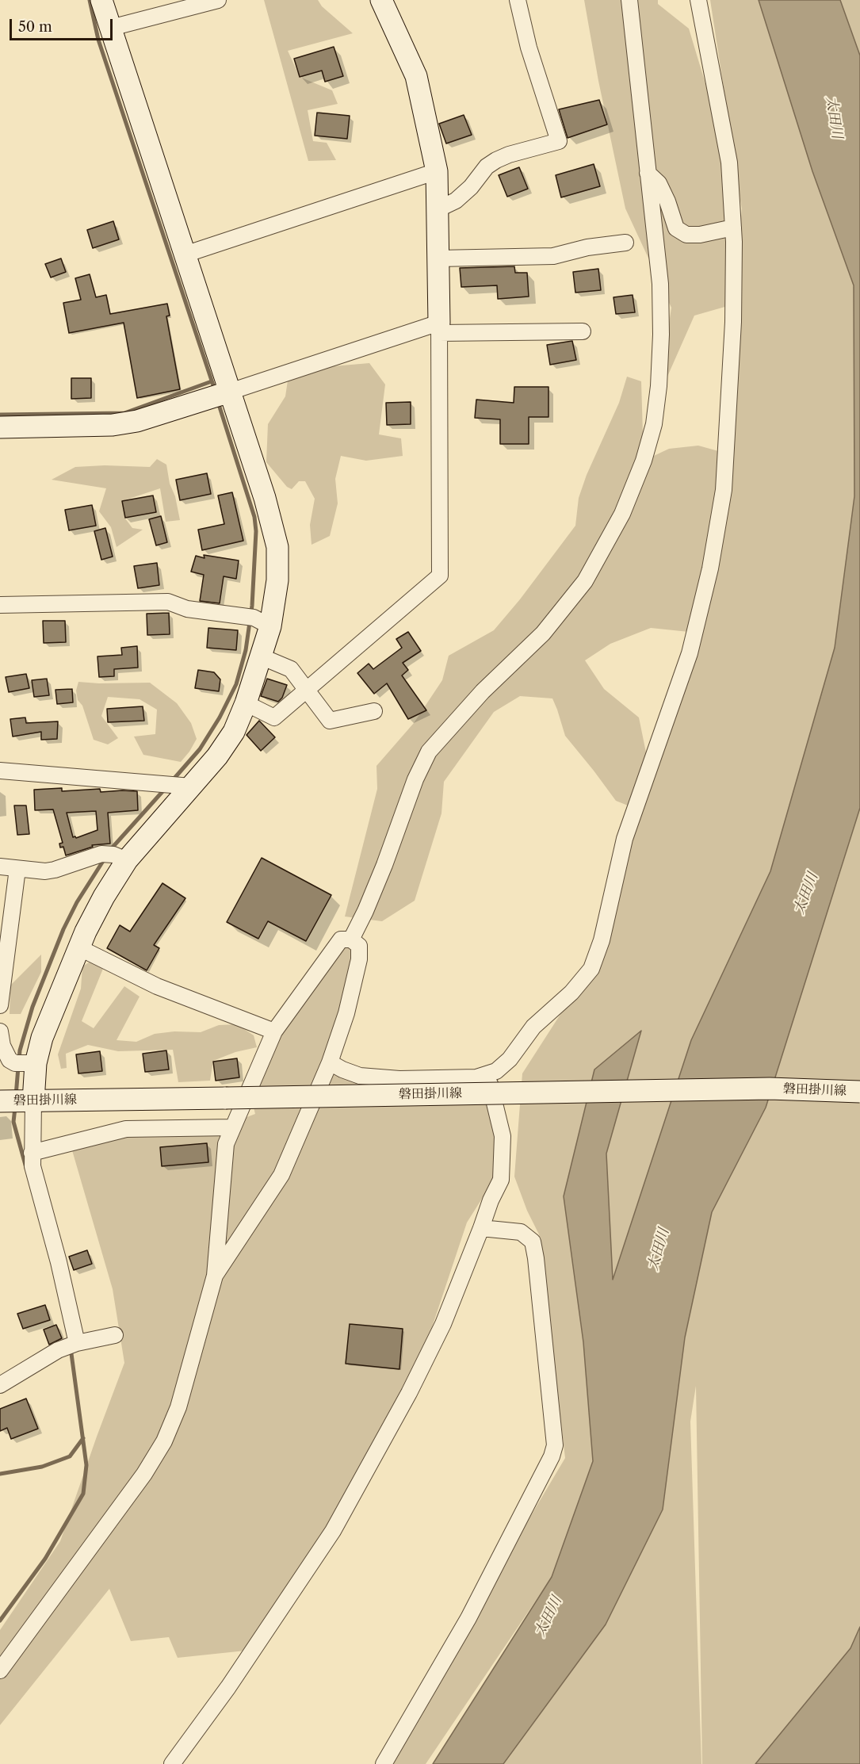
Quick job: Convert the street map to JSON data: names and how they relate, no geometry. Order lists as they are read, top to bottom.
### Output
{
  "streets": {
    "street": ["磐田掛川線"]
  },
  "water": ["太田川"],
  "scale_bar": "50 m"
}
